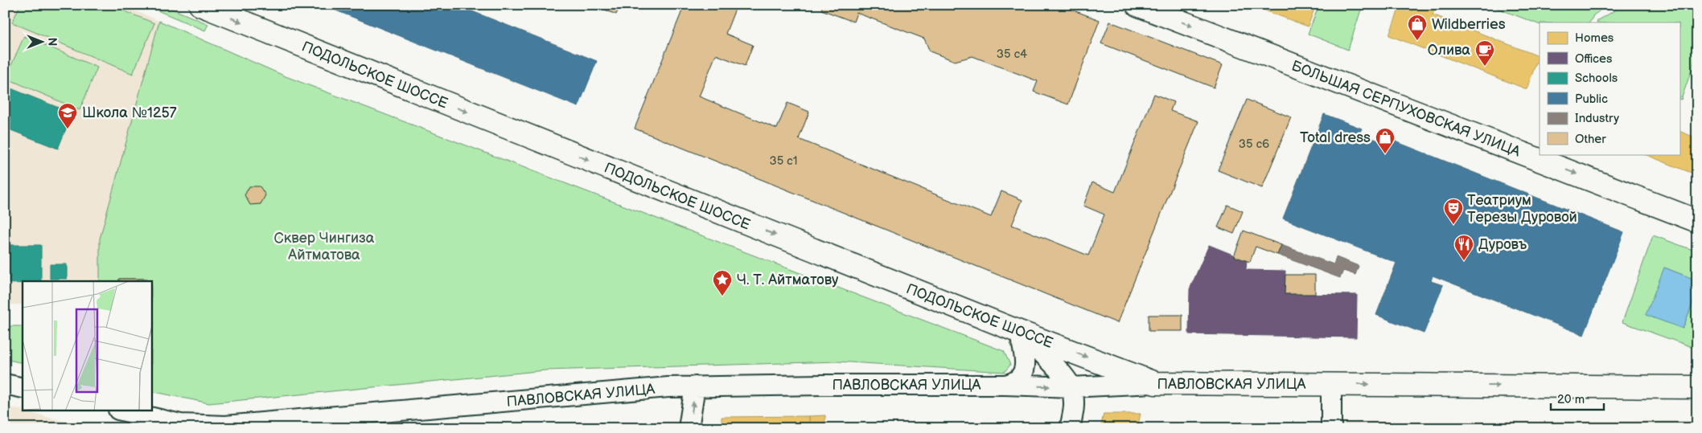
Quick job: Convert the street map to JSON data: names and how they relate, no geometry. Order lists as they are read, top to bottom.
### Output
{
  "streets": {
    "main road": ["ПОДОЛЬСКОЕ ШОССЕ", "БОЛЬШАЯ СЕРПУХОВСКАЯ УЛИЦА", "ПАВЛОВСКАЯ УЛИЦА"]
  },
  "crossings": [
    ["ПОДОЛЬСКОЕ ШОССЕ", "ПАВЛОВСКАЯ УЛИЦА"]
  ],
  "one_way": ["ПОДОЛЬСКОЕ ШОССЕ", "БОЛЬШАЯ СЕРПУХОВСКАЯ УЛИЦА"],
  "parks": ["Сквер Чингиза Айтматова"],
  "places": {
    "shop": ["Wildberries", "Total dress"],
    "cafe": ["Олива"],
    "school or university": ["Школа №1257"],
    "theatre": ["Театриум Терезы Дуровой"],
    "restaurant": ["Дуровъ"],
    "place": ["Ч. Т. Айтматову"]
  },
  "house_numbers": ["35 с4", "35 с6", "35 с1"],
  "legend": [
    "Homes",
    "Offices",
    "Schools",
    "Public",
    "Industry",
    "Other"
  ],
  "scale_bar": "20 m",
  "north": "right"
}
